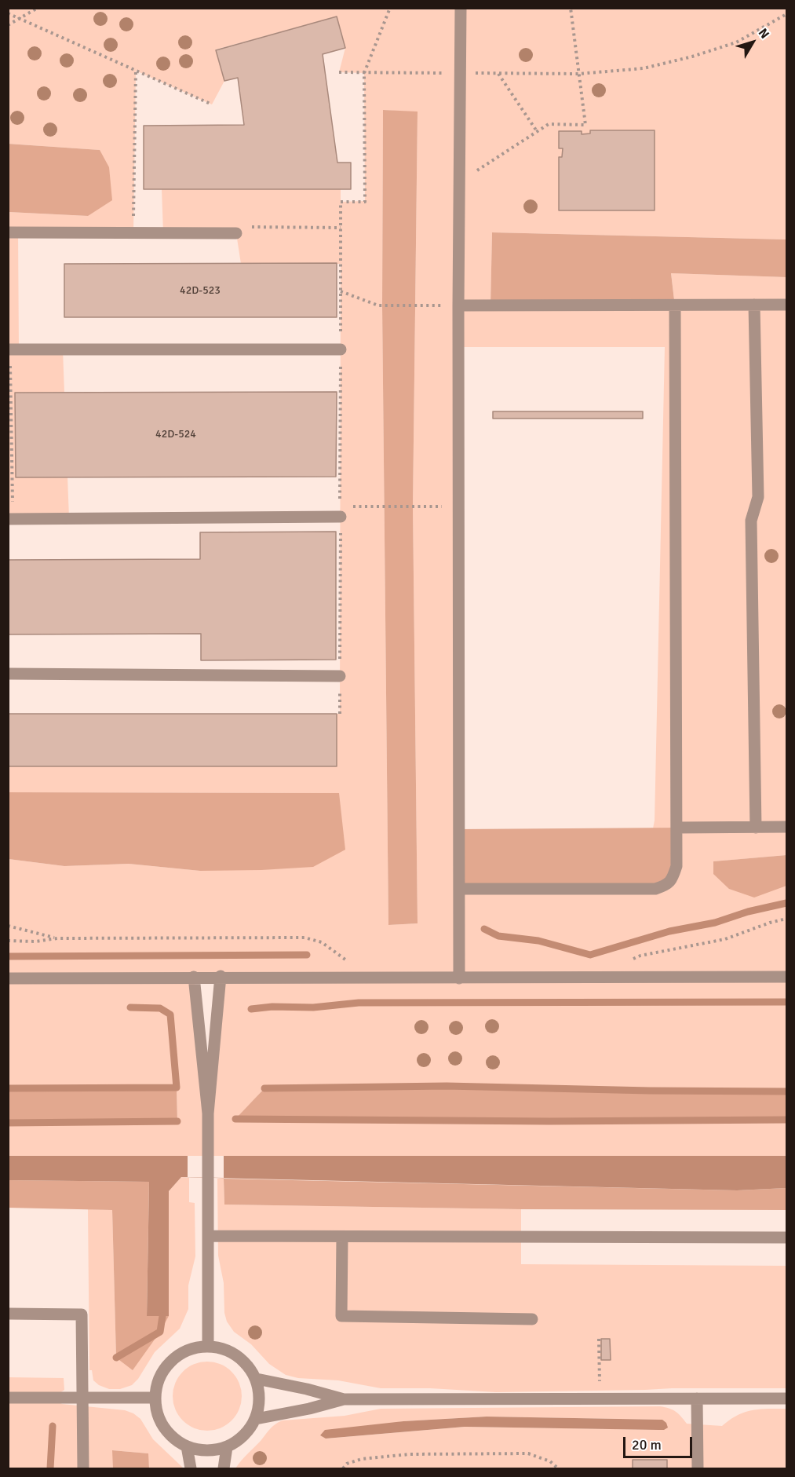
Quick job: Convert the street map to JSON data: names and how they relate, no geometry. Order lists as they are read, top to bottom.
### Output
{
  "house_numbers": ["42D-523", "42D-524"],
  "scale_bar": "20 m",
  "north": "top right"
}
